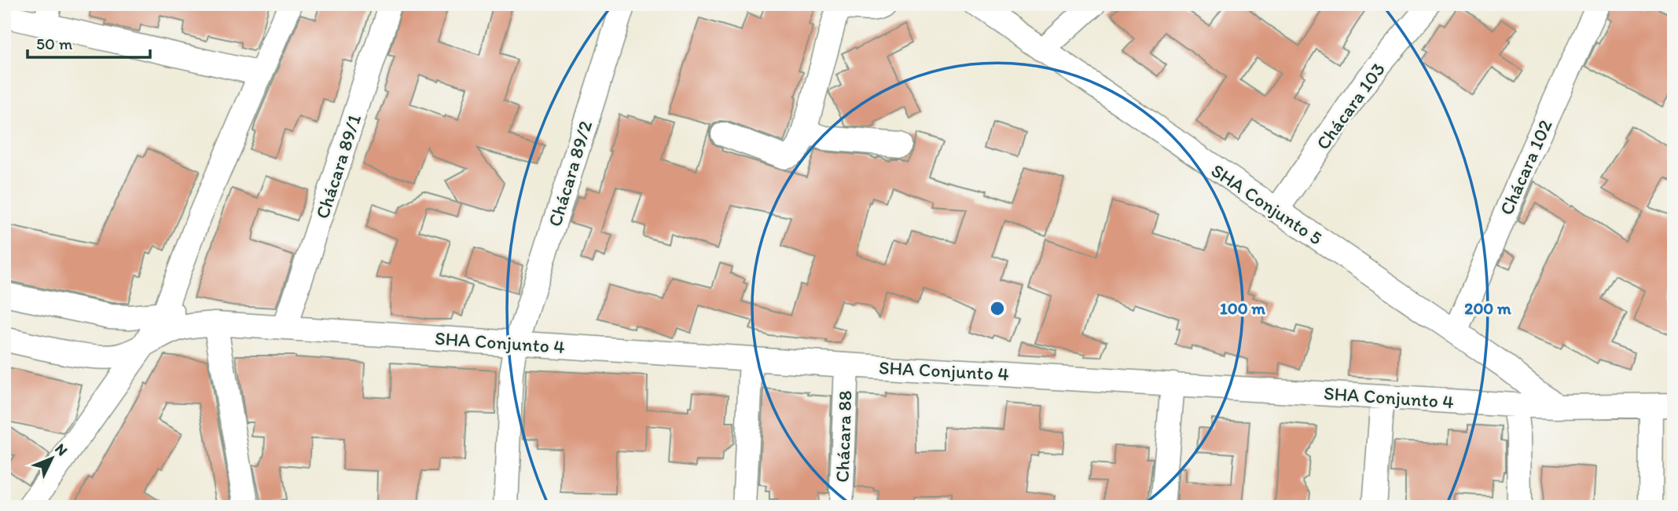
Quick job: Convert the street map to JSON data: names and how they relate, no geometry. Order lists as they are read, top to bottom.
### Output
{
  "streets": {
    "street": [
      "Chácara 103",
      "Chácara 89/1",
      "Chácara 102",
      "Chácara 89/2",
      "SHA Conjunto 5",
      "SHA Conjunto 4",
      "Chácara 88"
    ]
  },
  "crossings": [
    ["Chácara 103", "SHA Conjunto 5"],
    ["Chácara 89/1", "SHA Conjunto 4"],
    ["Chácara 102", "SHA Conjunto 5"],
    ["Chácara 89/2", "SHA Conjunto 4"],
    ["SHA Conjunto 5", "SHA Conjunto 4"],
    ["SHA Conjunto 4", "Chácara 88"]
  ],
  "scale_bar": "50 m",
  "north": "top right",
  "rings": ["100 m", "200 m"]
}
